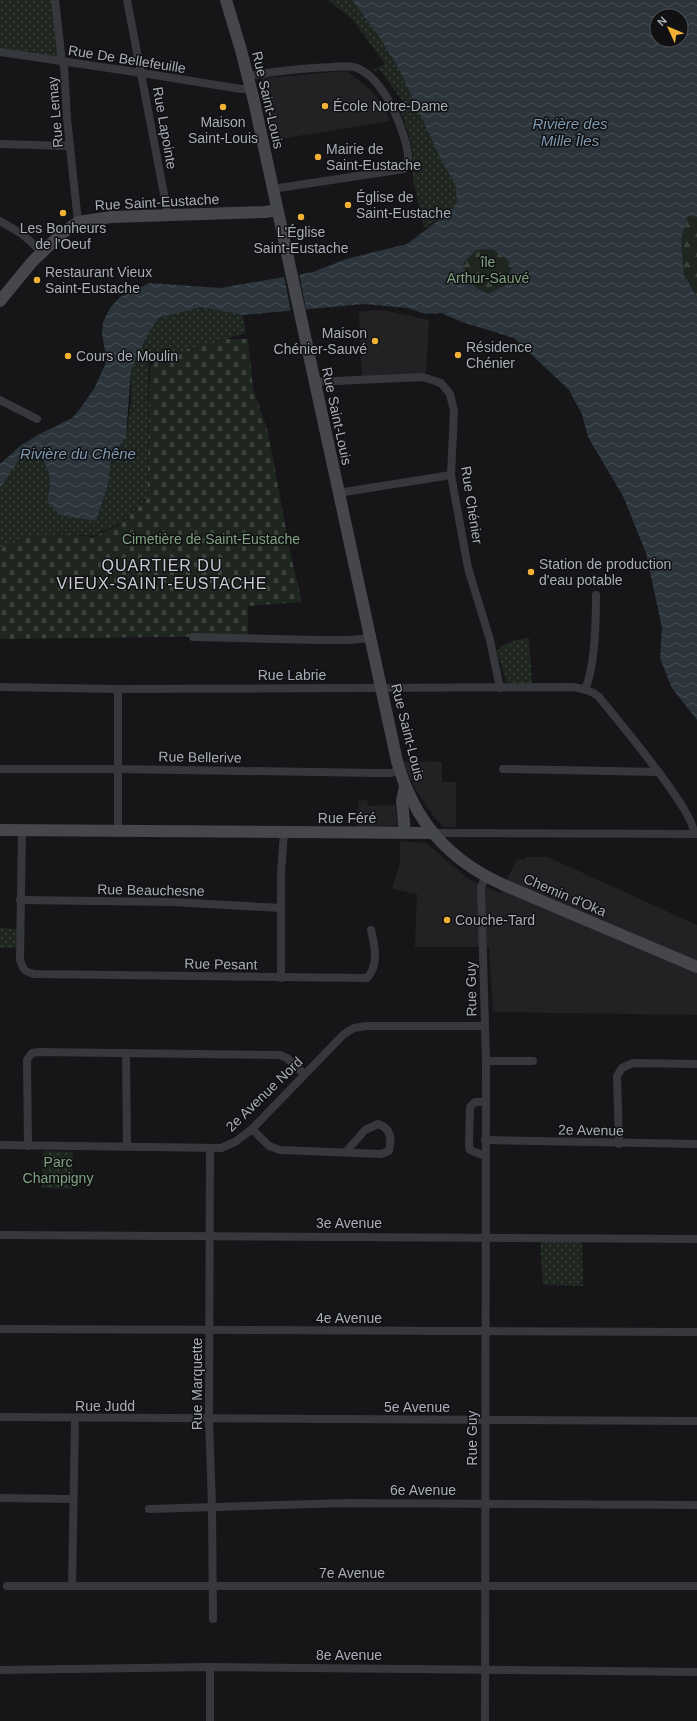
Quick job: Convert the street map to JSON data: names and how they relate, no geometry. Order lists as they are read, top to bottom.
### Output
{
  "streets": {
    "main road": [
      "Rue Saint-Louis",
      "Rue Saint-Eustache",
      "Rue Féré",
      "Chemin d'Oka"
    ],
    "street": [
      "Rue De Bellefeuille",
      "Rue Lemay",
      "Rue Lapointe",
      "Rue Chénier",
      "Rue Labrie",
      "Rue Bellerive",
      "Rue Beauchesne",
      "Rue Pesant",
      "Rue Guy",
      "2e Avenue Nord",
      "2e Avenue",
      "3e Avenue",
      "4e Avenue",
      "Rue Marquette",
      "Rue Judd",
      "5e Avenue",
      "6e Avenue",
      "7e Avenue",
      "8e Avenue"
    ]
  },
  "crossings": [
    ["Rue De Bellefeuille", "Rue Saint-Louis"],
    ["Rue De Bellefeuille", "Rue Lemay"],
    ["Rue De Bellefeuille", "Rue Lapointe"],
    ["Rue Saint-Louis", "Rue Saint-Eustache"],
    ["Rue Saint-Louis", "Rue Chénier"],
    ["Rue Saint-Louis", "Rue Labrie"],
    ["Rue Saint-Louis", "Rue Bellerive"],
    ["Rue Saint-Louis", "Rue Féré"],
    ["Rue Saint-Louis", "Chemin d'Oka"],
    ["Rue Lemay", "Rue Saint-Eustache"],
    ["Rue Lapointe", "Rue Saint-Eustache"],
    ["Rue Chénier", "Rue Labrie"],
    ["Rue Labrie", "Rue Féré"],
    ["Rue Féré", "Chemin d'Oka"],
    ["Rue Beauchesne", "Rue Pesant"],
    ["Chemin d'Oka", "Rue Guy"],
    ["Rue Guy", "2e Avenue Nord"],
    ["Rue Guy", "2e Avenue"],
    ["Rue Guy", "3e Avenue"],
    ["Rue Guy", "4e Avenue"],
    ["Rue Guy", "5e Avenue"],
    ["Rue Guy", "6e Avenue"],
    ["Rue Guy", "7e Avenue"],
    ["Rue Guy", "8e Avenue"],
    ["2e Avenue Nord", "Rue Marquette"],
    ["3e Avenue", "Rue Marquette"],
    ["4e Avenue", "Rue Marquette"],
    ["Rue Marquette", "Rue Judd"],
    ["Rue Marquette", "5e Avenue"],
    ["Rue Marquette", "6e Avenue"],
    ["Rue Marquette", "7e Avenue"],
    ["Rue Judd", "5e Avenue"]
  ],
  "districts": ["QUARTIER DU VIEUX-SAINT-EUSTACHE"],
  "water": ["Rivière des Mille Îles", "Rivière du Chêne"],
  "parks": ["île Arthur-Sauvé", "Cimetière de Saint-Eustache", "Parc Champigny"],
  "places": [
    "École Notre-Dame",
    "Maison Saint-Louis",
    "Mairie de Saint-Eustache",
    "Église de Saint-Eustache",
    "Les Bonheurs de l'Oeuf",
    "L'Église Saint-Eustache",
    "Restaurant Vieux Saint-Eustache",
    "Maison Chénier-Sauvé",
    "Résidence Chénier",
    "Cours de Moulin",
    "Station de production d'eau potable",
    "Couche-Tard"
  ],
  "north": "top left"
}
